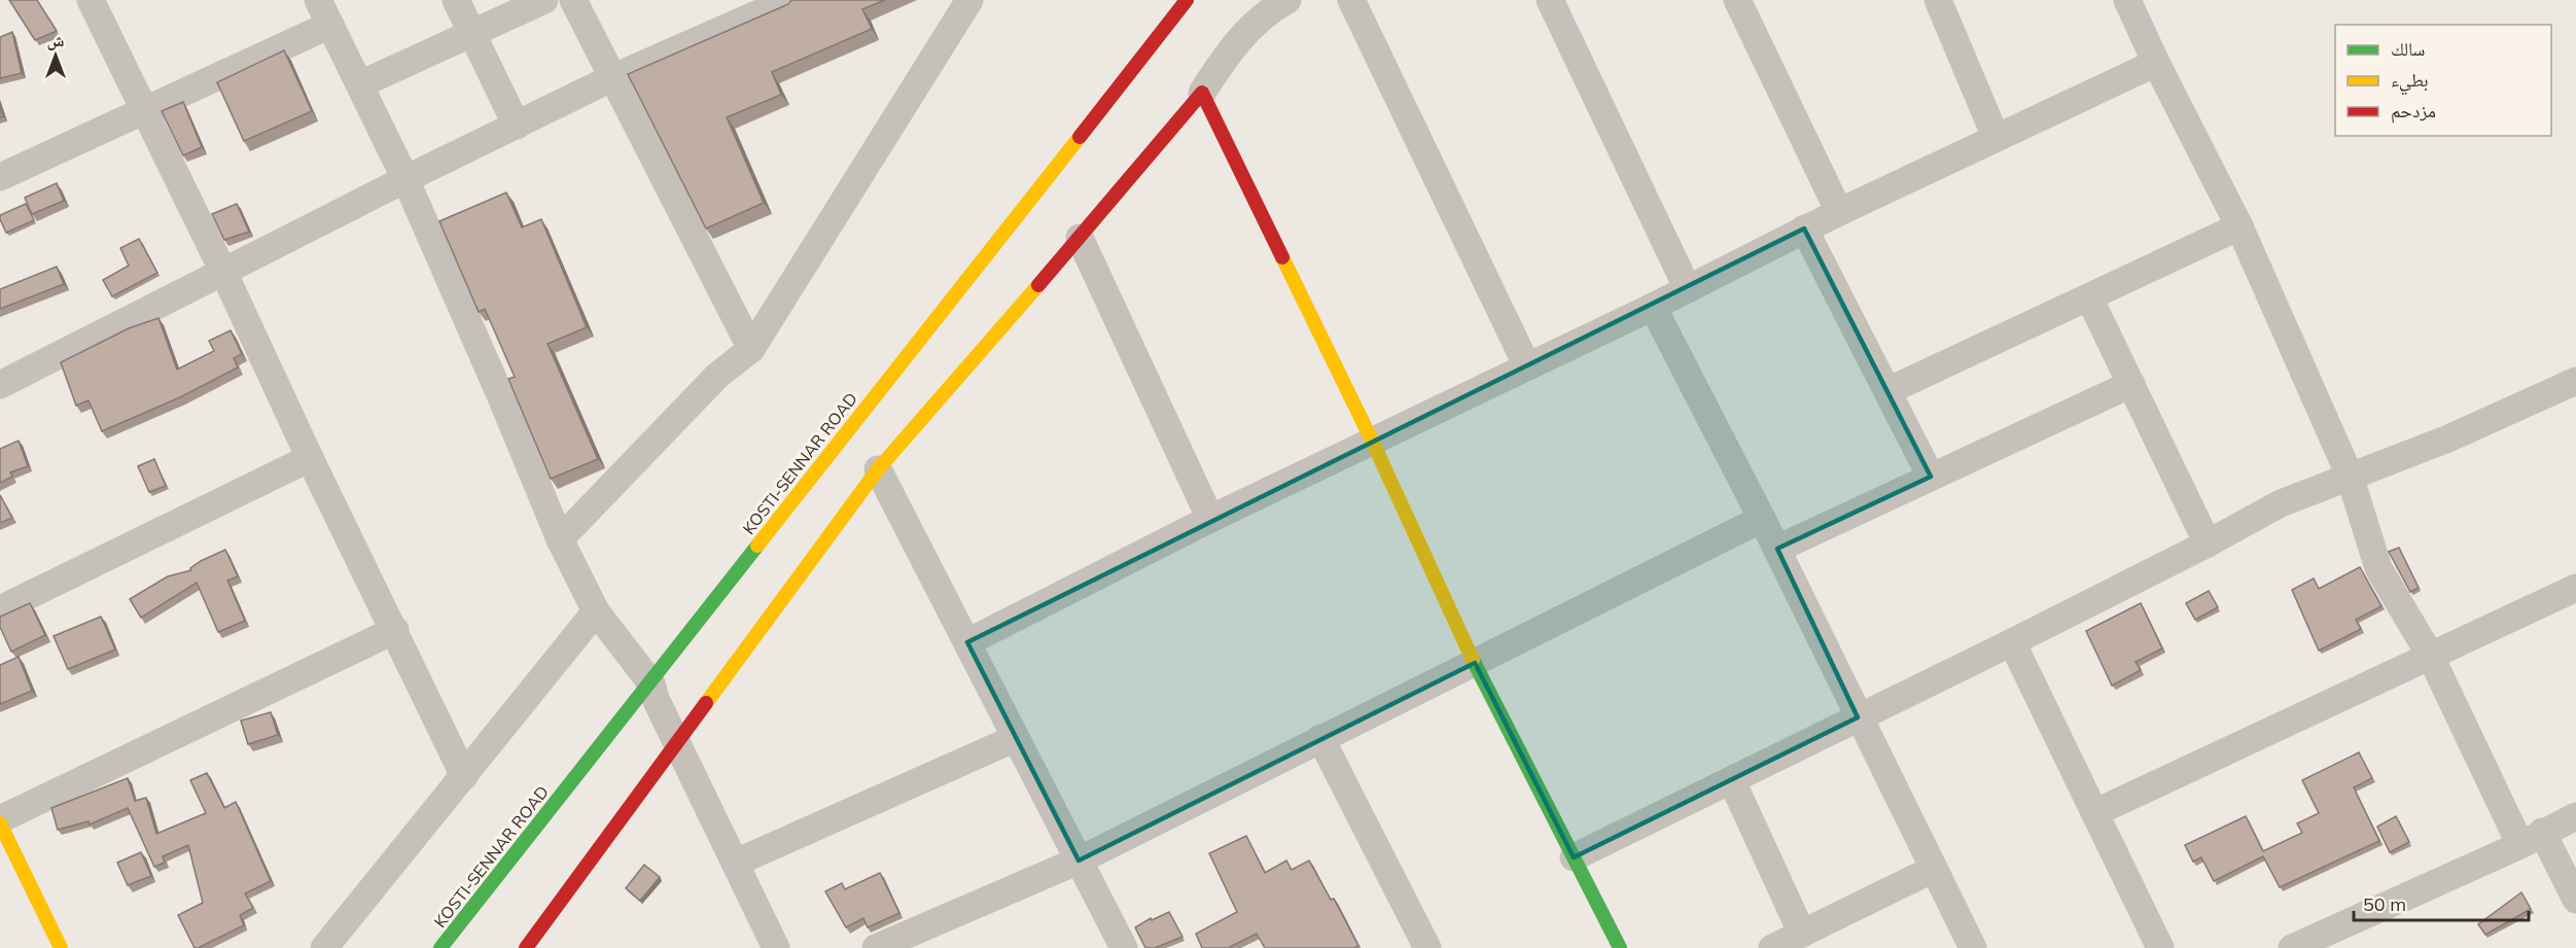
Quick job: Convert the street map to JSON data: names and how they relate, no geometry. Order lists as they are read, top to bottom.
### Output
{
  "streets": {
    "main road": ["KOSTI-SENNAR ROAD"]
  },
  "legend": ["سالك", "بطيء", "مزدحم"],
  "scale_bar": "50 m",
  "north": "top"
}
